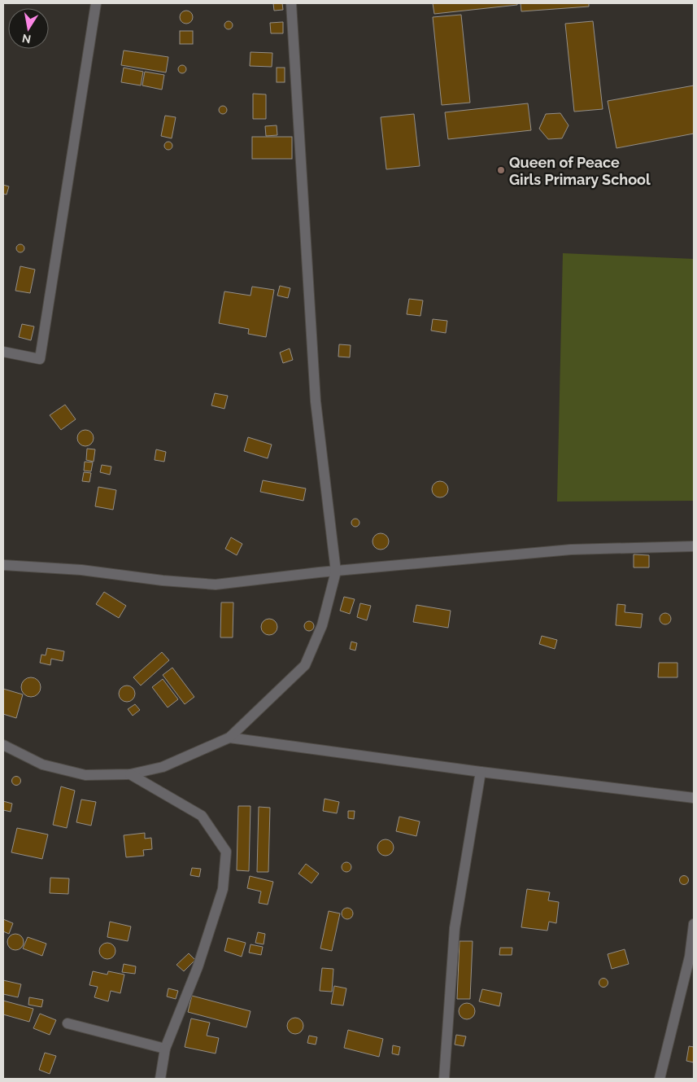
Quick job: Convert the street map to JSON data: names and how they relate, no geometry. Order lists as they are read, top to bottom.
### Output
{
  "places": ["Queen of Peace Girls Primary School"],
  "north": "bottom"
}
